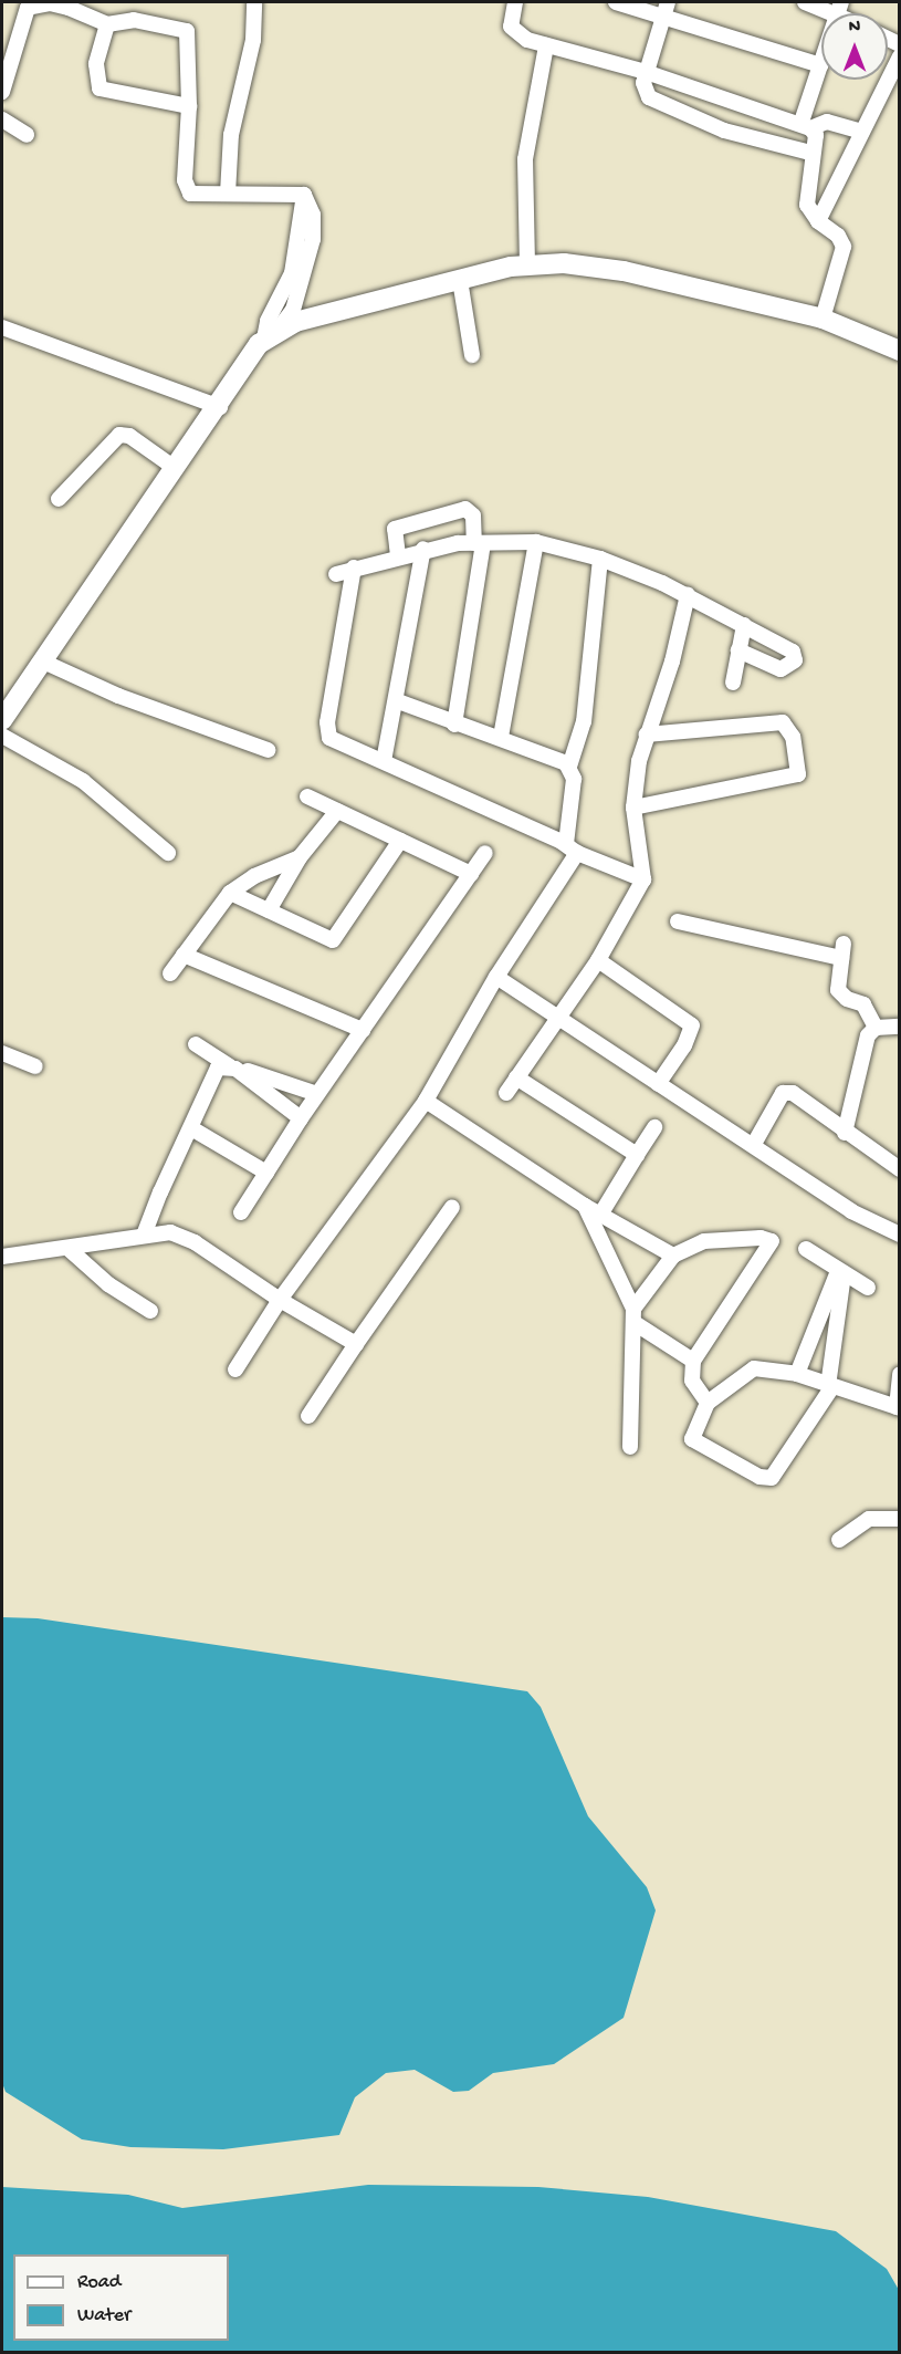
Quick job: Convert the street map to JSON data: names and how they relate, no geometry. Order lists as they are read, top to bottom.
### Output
{
  "legend": ["Road", "Water"],
  "north": "top"
}
